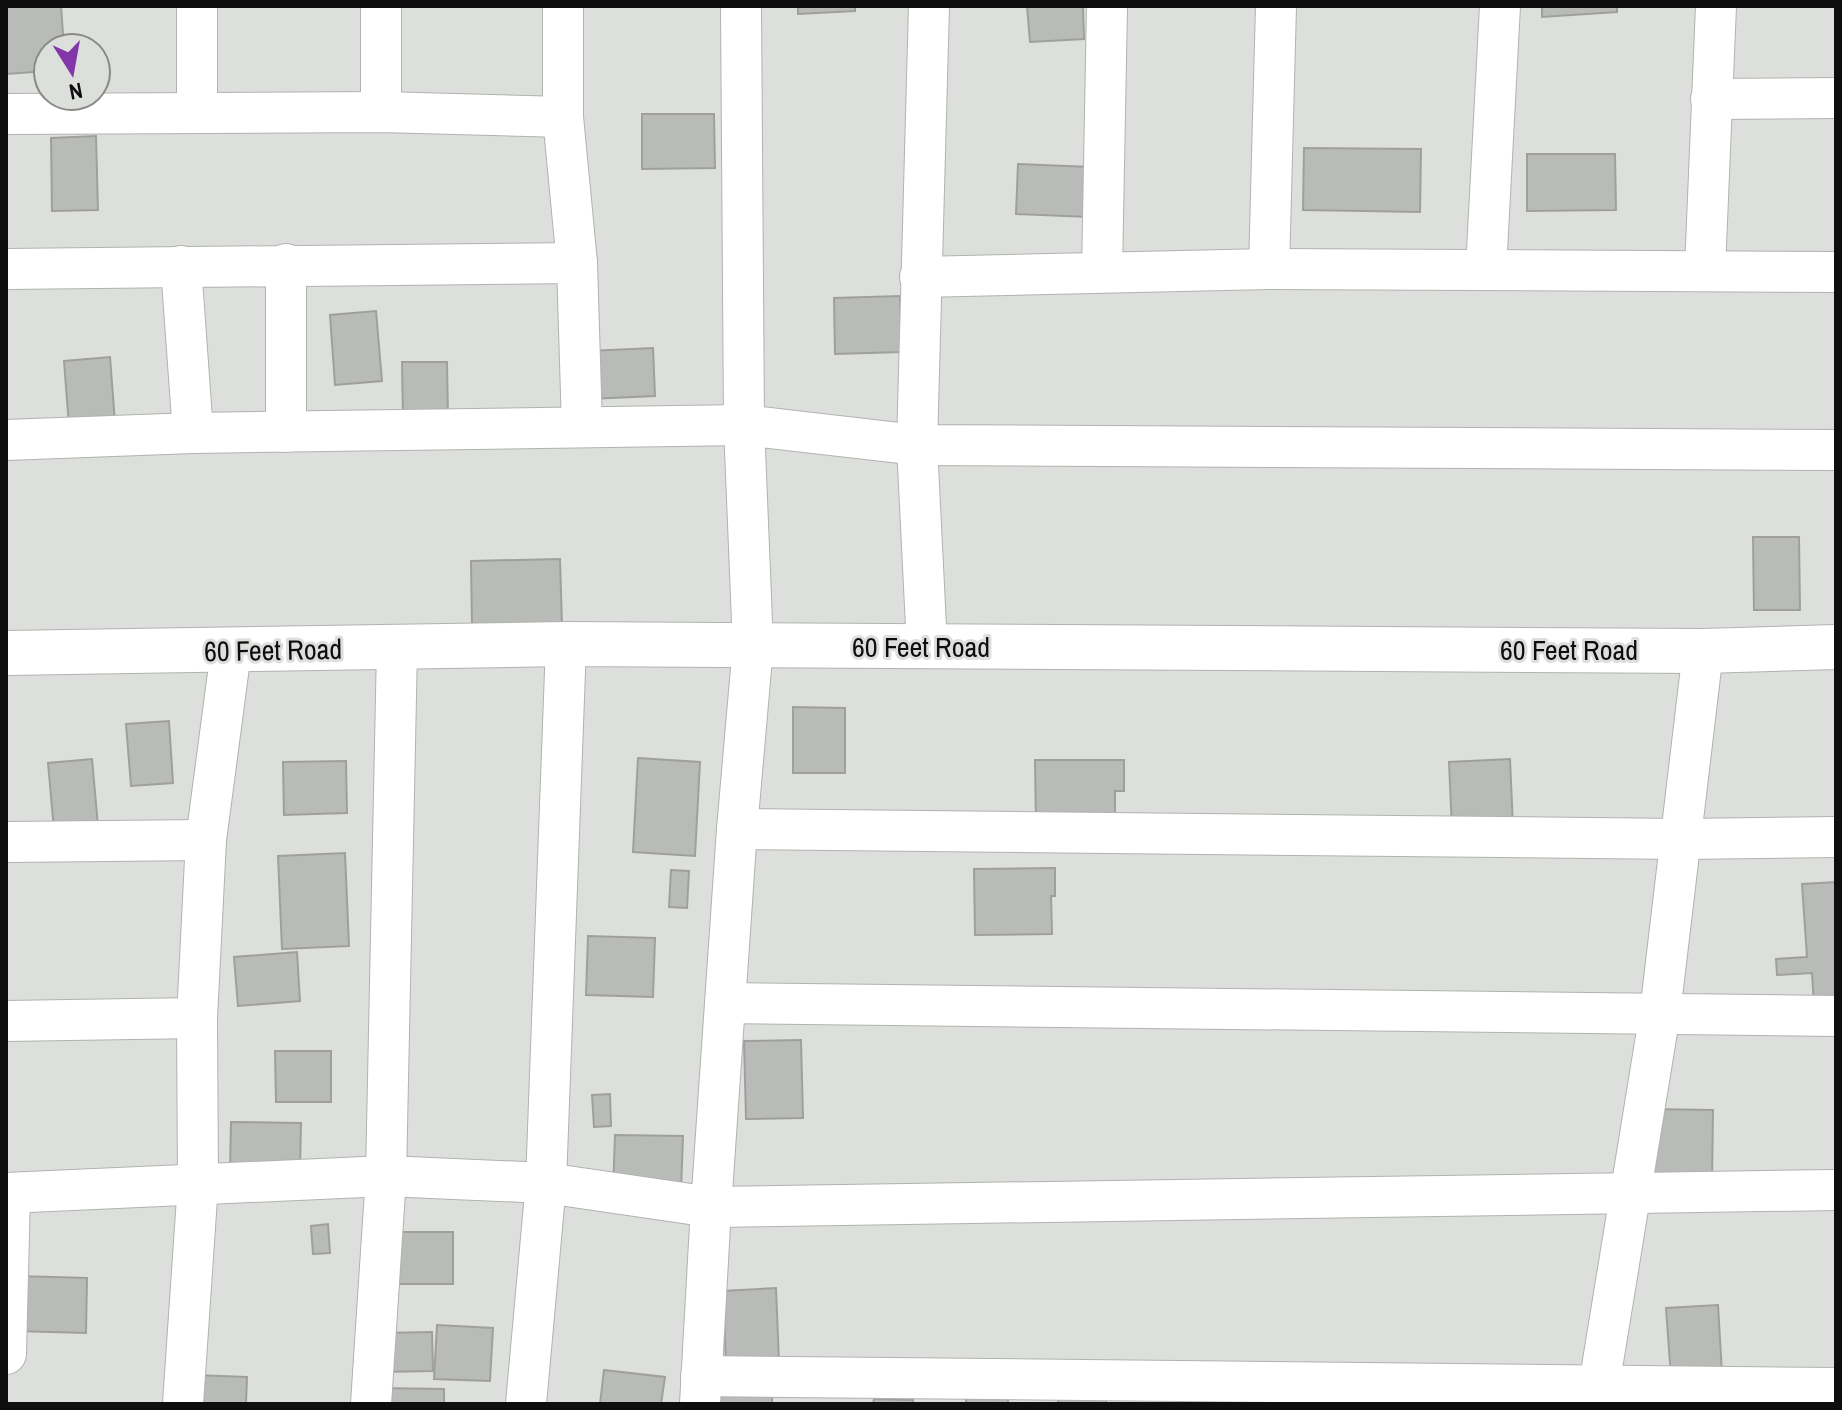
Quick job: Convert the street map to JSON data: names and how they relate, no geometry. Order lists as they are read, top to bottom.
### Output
{
  "streets": {
    "street": ["60 Feet Road"]
  },
  "north": "bottom"
}
